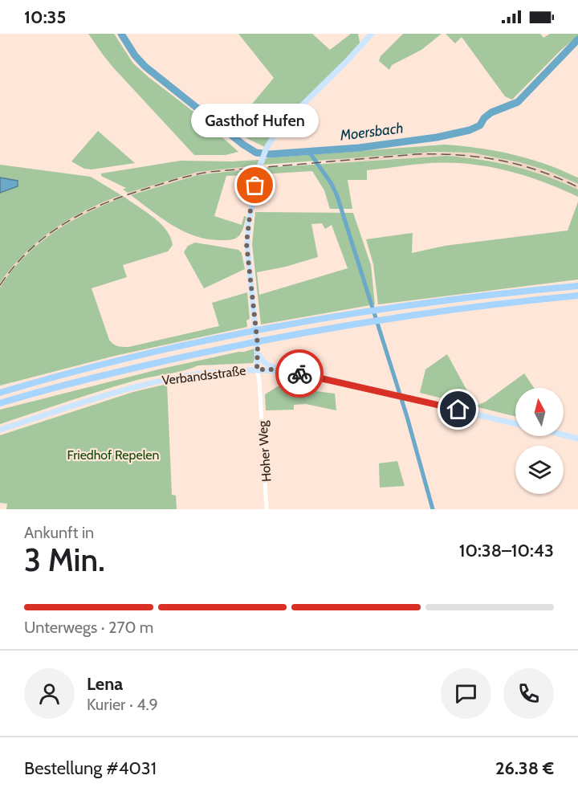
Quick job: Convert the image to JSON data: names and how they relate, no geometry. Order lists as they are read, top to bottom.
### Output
{
  "streets": {
    "main road": ["Verbandsstraße", "Hoher Weg"]
  },
  "crossings": [
    ["Verbandsstraße", "Hoher Weg"]
  ],
  "water": ["Moersbach"],
  "parks": ["Friedhof Repelen"],
  "places": ["Gasthof Hufen"],
  "north": "top",
  "page": {
    "status": "10:35",
    "bubble": "Gasthof Hufen",
    "heading": ["3 Min.", "Ankunft in", "10:38–10:43"],
    "panel": [
      "Lena",
      "Kurier · 4.9",
      "Bestellung #4031",
      "26.38 €"
    ],
    "bar": "Unterwegs · 270 m"
  }
}
